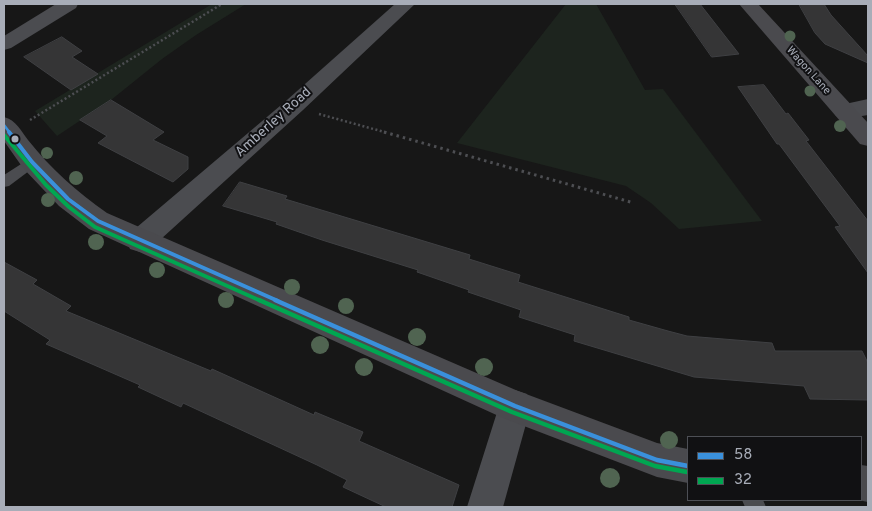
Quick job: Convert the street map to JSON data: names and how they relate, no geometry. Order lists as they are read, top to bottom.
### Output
{
  "streets": {
    "street": ["Wagon Lane", "Amberley Road"]
  },
  "lines": ["transit line 58", "transit line 32"],
  "legend": ["58", "32"]
}
